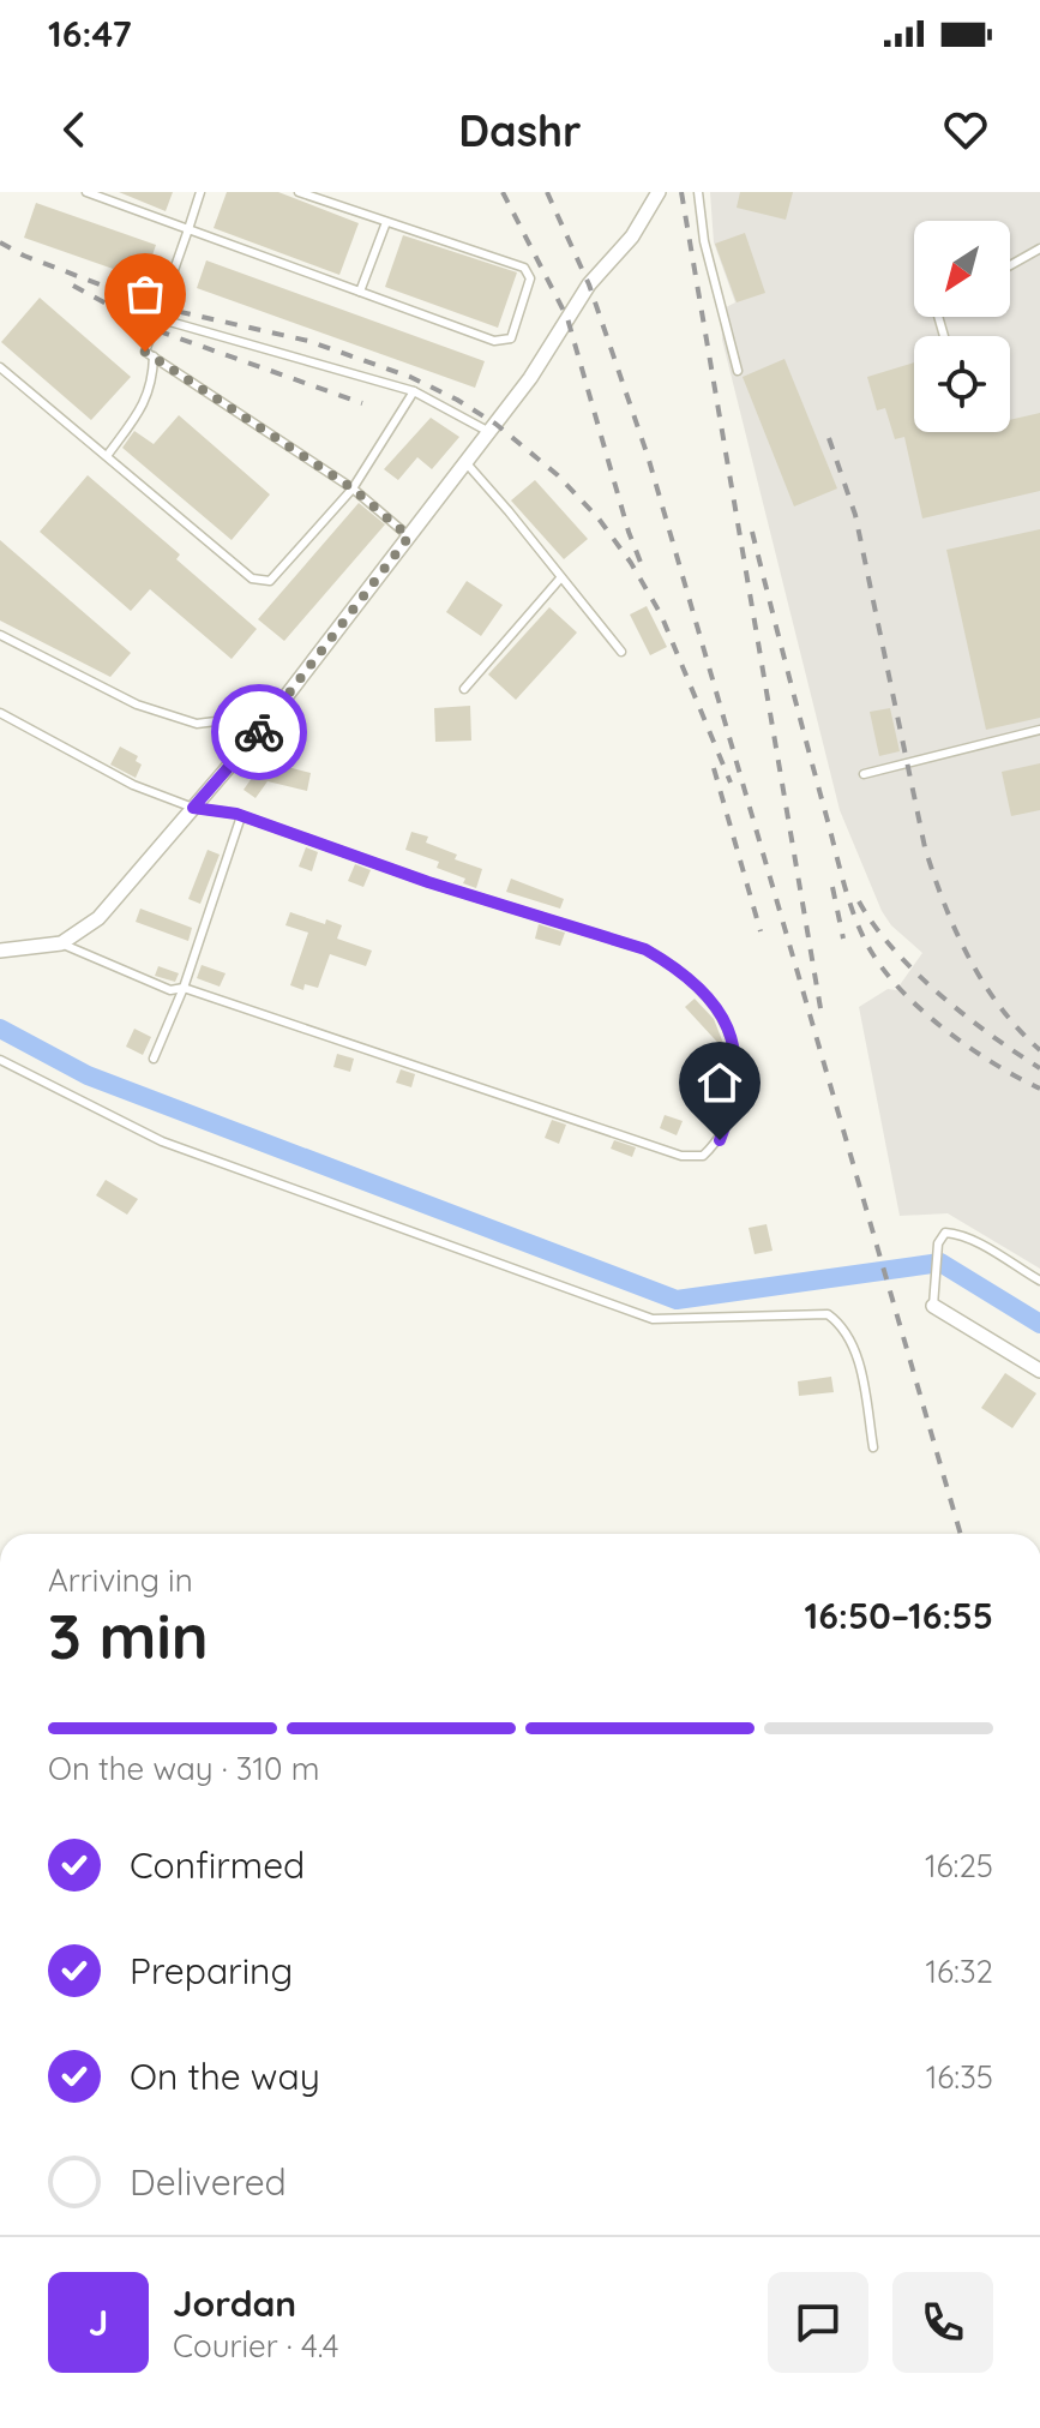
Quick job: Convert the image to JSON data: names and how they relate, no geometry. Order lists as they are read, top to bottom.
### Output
{
  "north": "bottom left",
  "page": {
    "status": "16:47",
    "header": "Dashr",
    "heading": ["3 min", "Arriving in", "16:50–16:55"],
    "panel": ["Jordan", "Courier · 4.4"],
    "bar": "On the way · 310 m",
    "list": [
      ["Confirmed", "16:25"],
      ["Preparing", "16:32"],
      ["On the way", "16:35"],
      "Delivered"
    ],
    "round": "J"
  }
}
